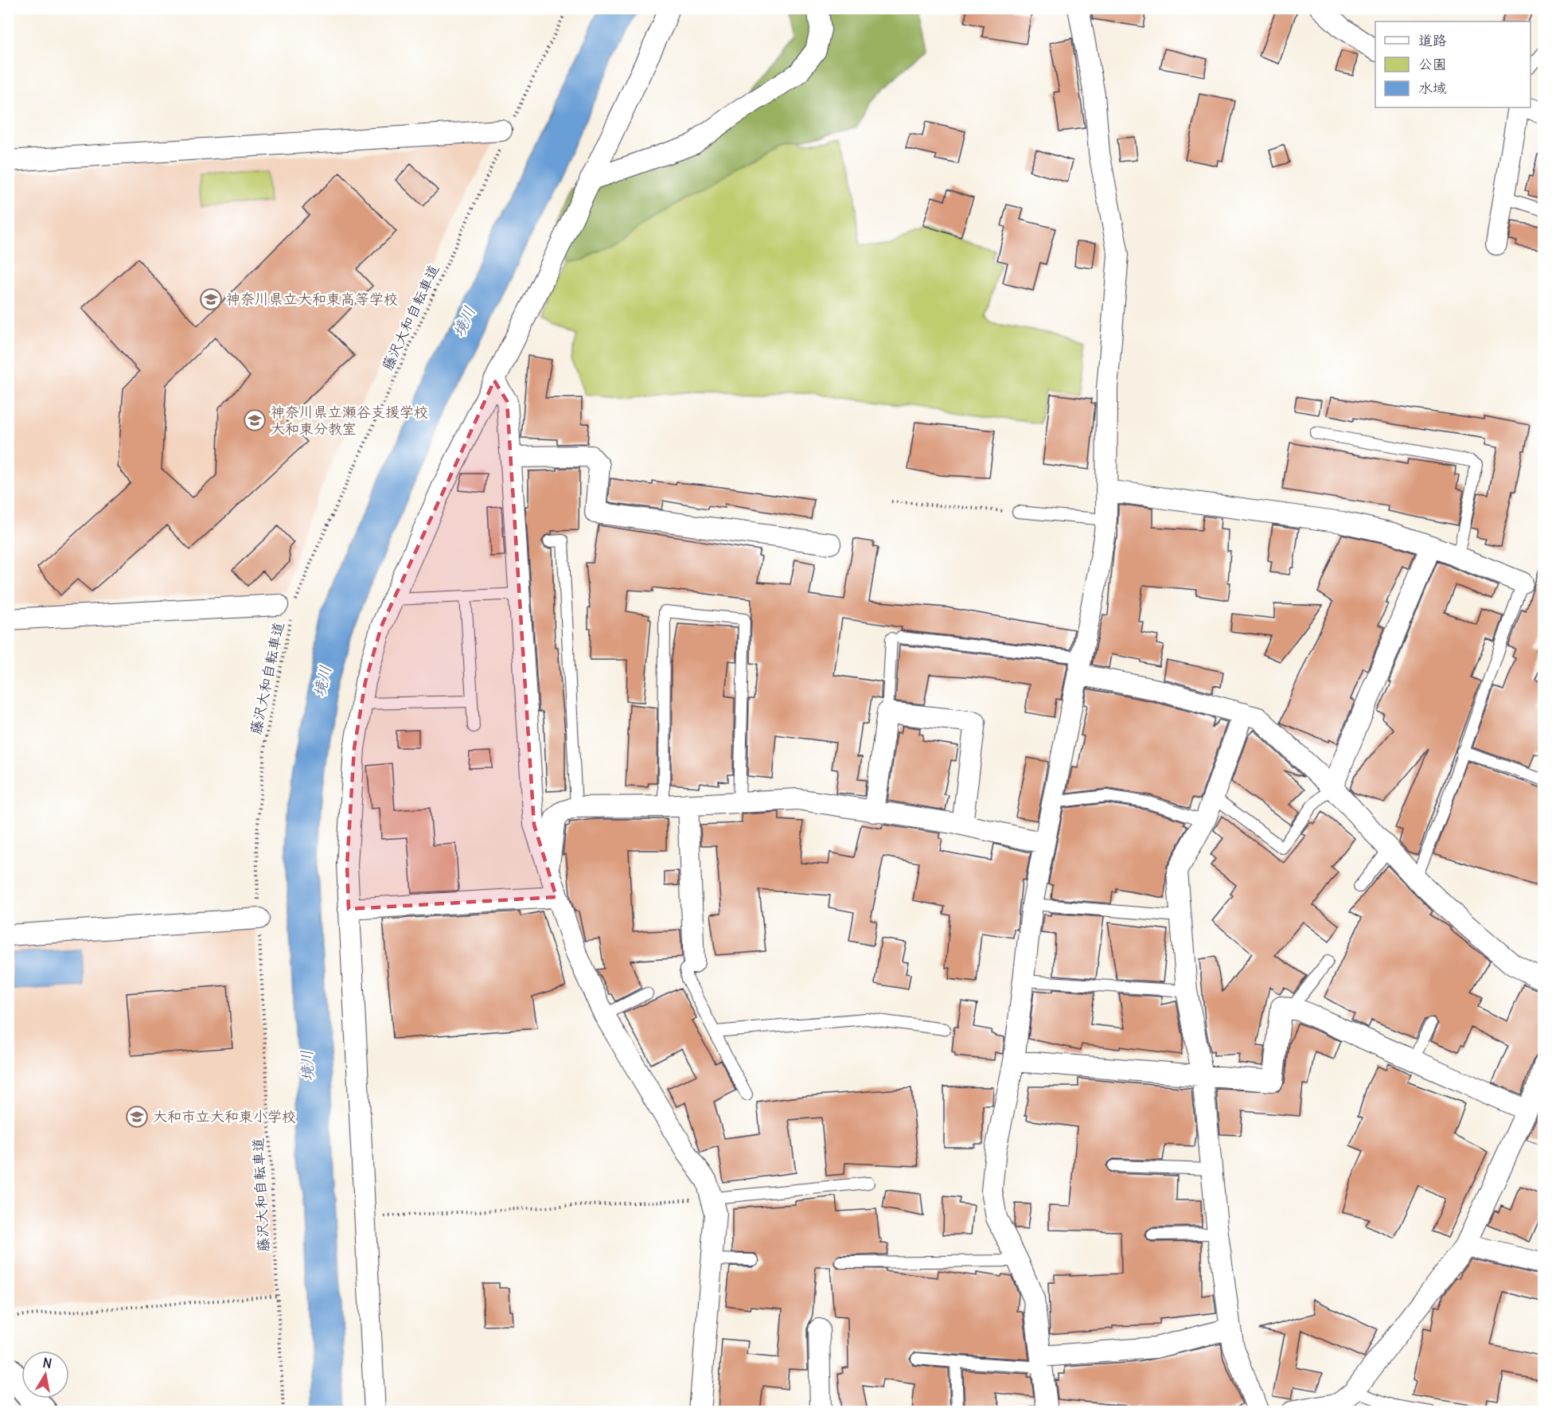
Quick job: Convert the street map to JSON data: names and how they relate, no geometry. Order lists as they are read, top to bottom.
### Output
{
  "streets": {
    "path": ["藤沢大和自転車道"]
  },
  "water": ["境川"],
  "places": {
    "school or university": ["神奈川県立大和東高等学校", "神奈川県立瀬谷支援学校 大和東分教室", "大和市立大和東小学校"]
  },
  "legend": ["道路", "公園", "水域"],
  "north": "top"
}
